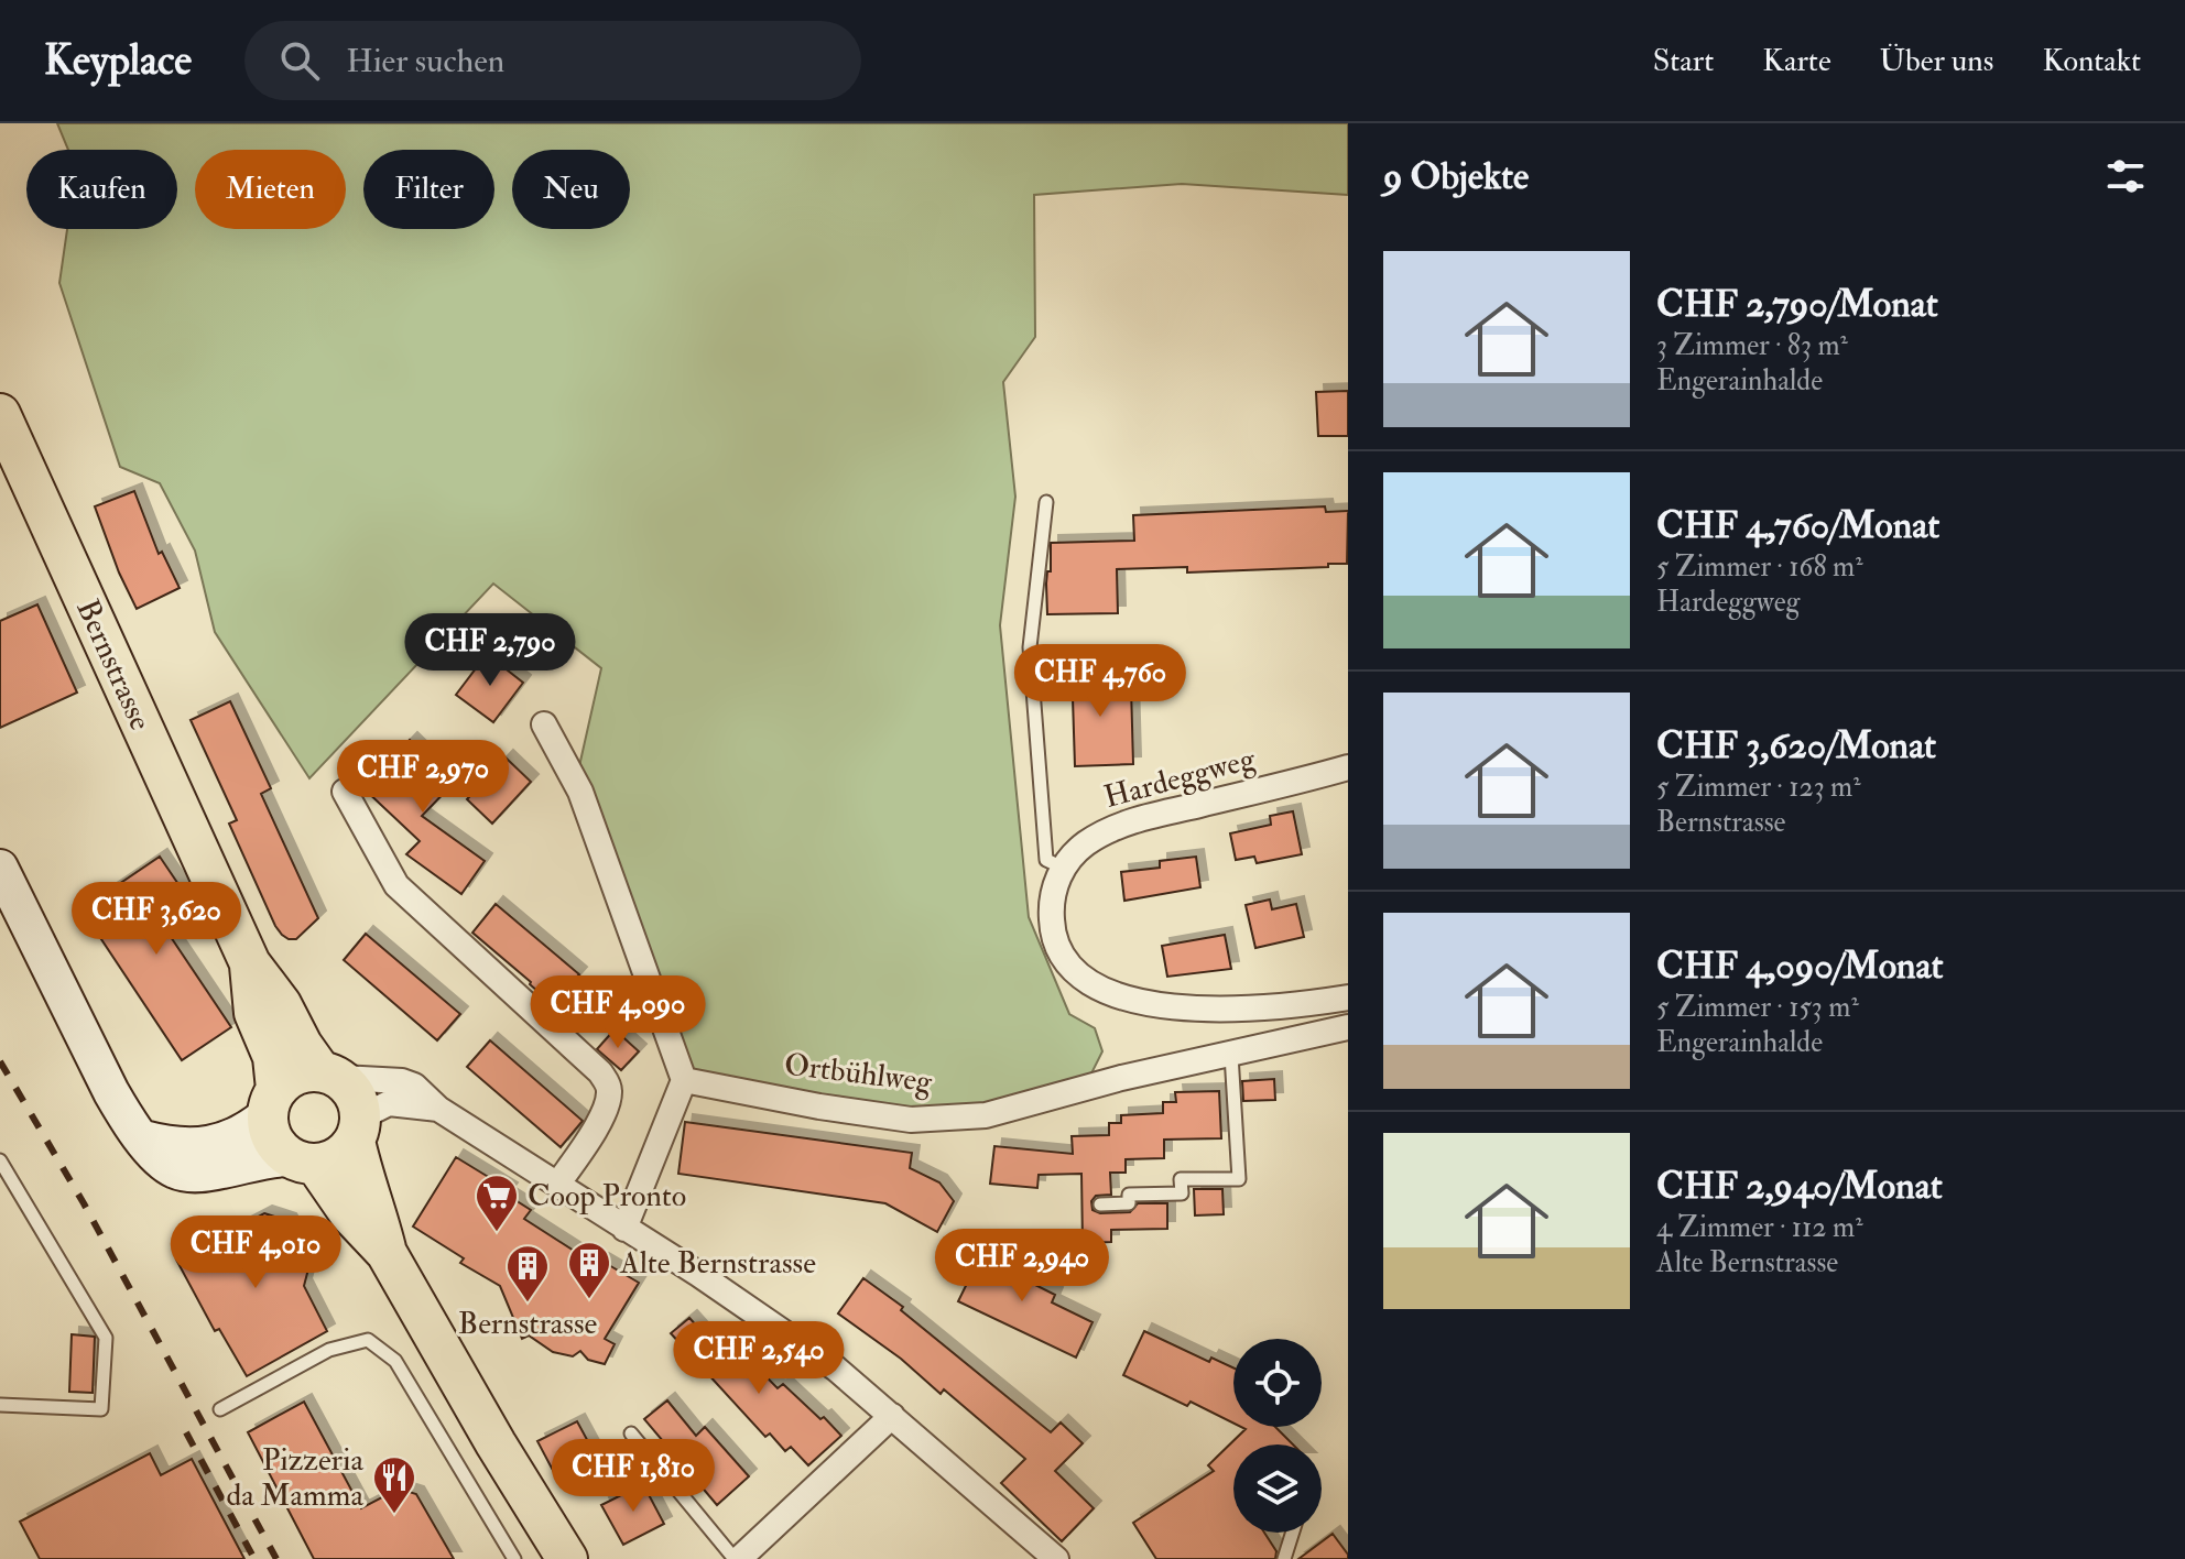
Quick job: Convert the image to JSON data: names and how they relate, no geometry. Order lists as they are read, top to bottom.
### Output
{
  "streets": {
    "main road": ["Bernstrasse"],
    "street": ["Hardeggweg", "Ortbühlweg"]
  },
  "places": {
    "supermarket": ["Coop Pronto"],
    "building": ["Alte Bernstrasse", "Bernstrasse"],
    "restaurant": ["Pizzeria da Mamma"]
  },
  "page": {
    "header": "Keyplace",
    "search": "Hier suchen",
    "nav": [
      "Start",
      "Karte",
      "Über uns",
      "Kontakt"
    ],
    "heading": "9 Objekte",
    "chip": [
      "Kaufen",
      "Mieten",
      "Filter",
      "Neu"
    ],
    "list": [
      {
        "name": "CHF 2,790/Monat",
        "note": "3 Zimmer · 83 m² · Engerainhalde"
      },
      {
        "name": "CHF 4,760/Monat",
        "note": "5 Zimmer · 168 m² · Hardeggweg"
      },
      {
        "name": "CHF 3,620/Monat",
        "note": "5 Zimmer · 123 m² · Bernstrasse"
      },
      {
        "name": "CHF 4,090/Monat",
        "note": "5 Zimmer · 153 m² · Engerainhalde"
      },
      {
        "name": "CHF 2,940/Monat",
        "note": "4 Zimmer · 112 m² · Alte Bernstrasse"
      }
    ],
    "price": [
      "CHF 2,790",
      "CHF 4,760",
      "CHF 2,970",
      "CHF 3,620",
      "CHF 4,090",
      "CHF 4,010",
      "CHF 2,940",
      "CHF 2,540",
      "CHF 1,810"
    ]
  }
}
